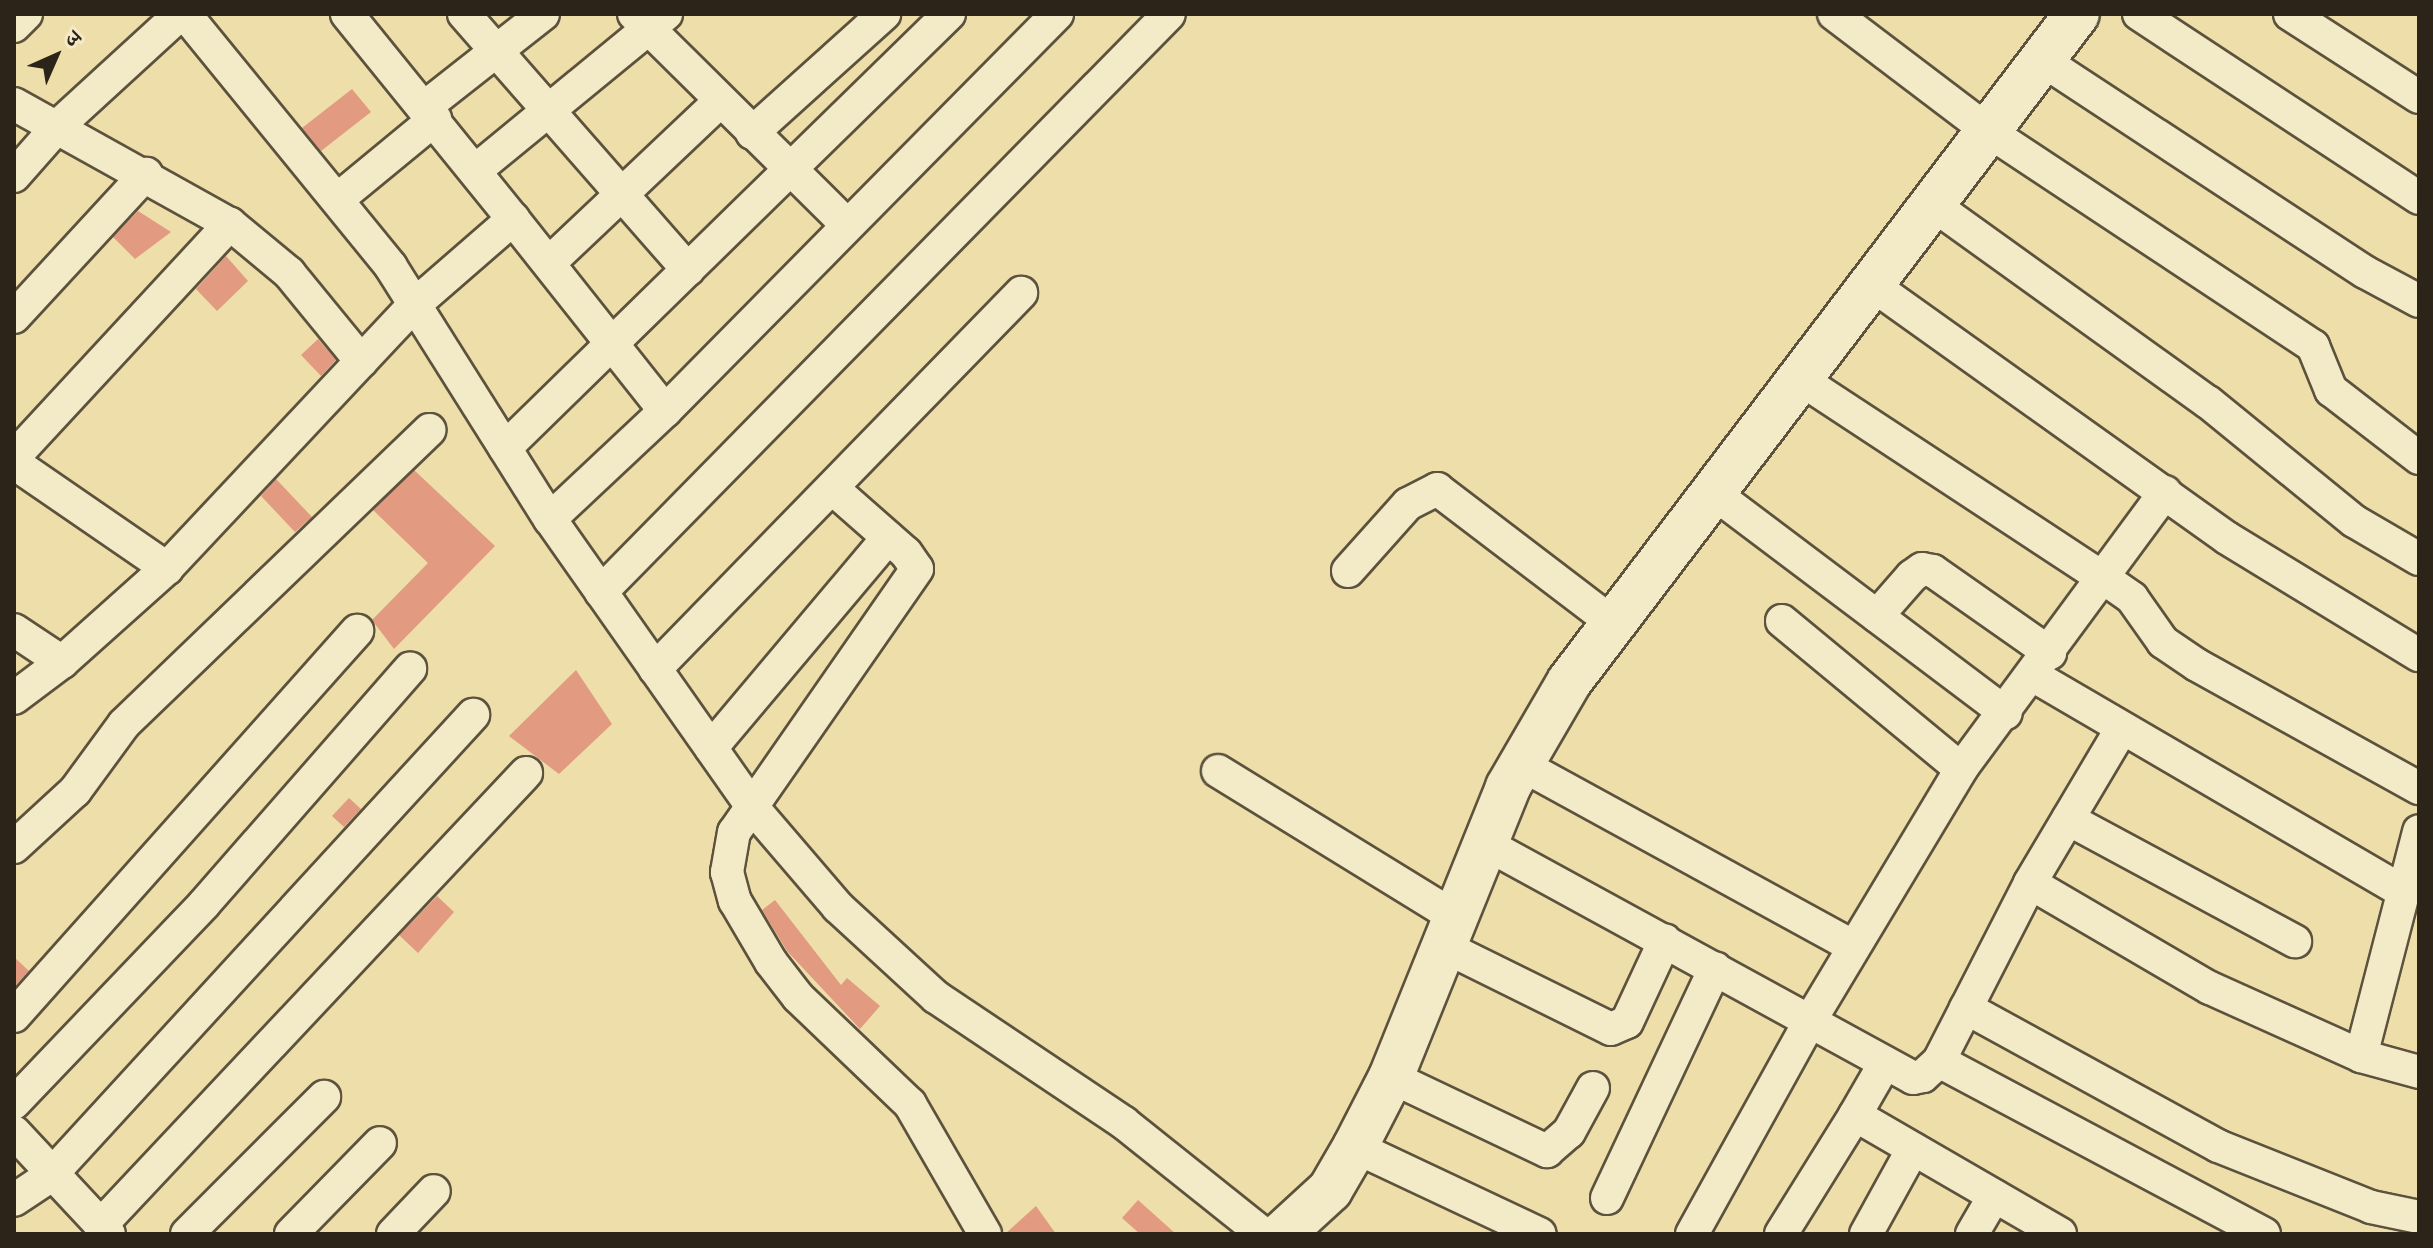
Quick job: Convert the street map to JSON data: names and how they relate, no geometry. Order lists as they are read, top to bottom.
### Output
{
  "north": "top right"
}
